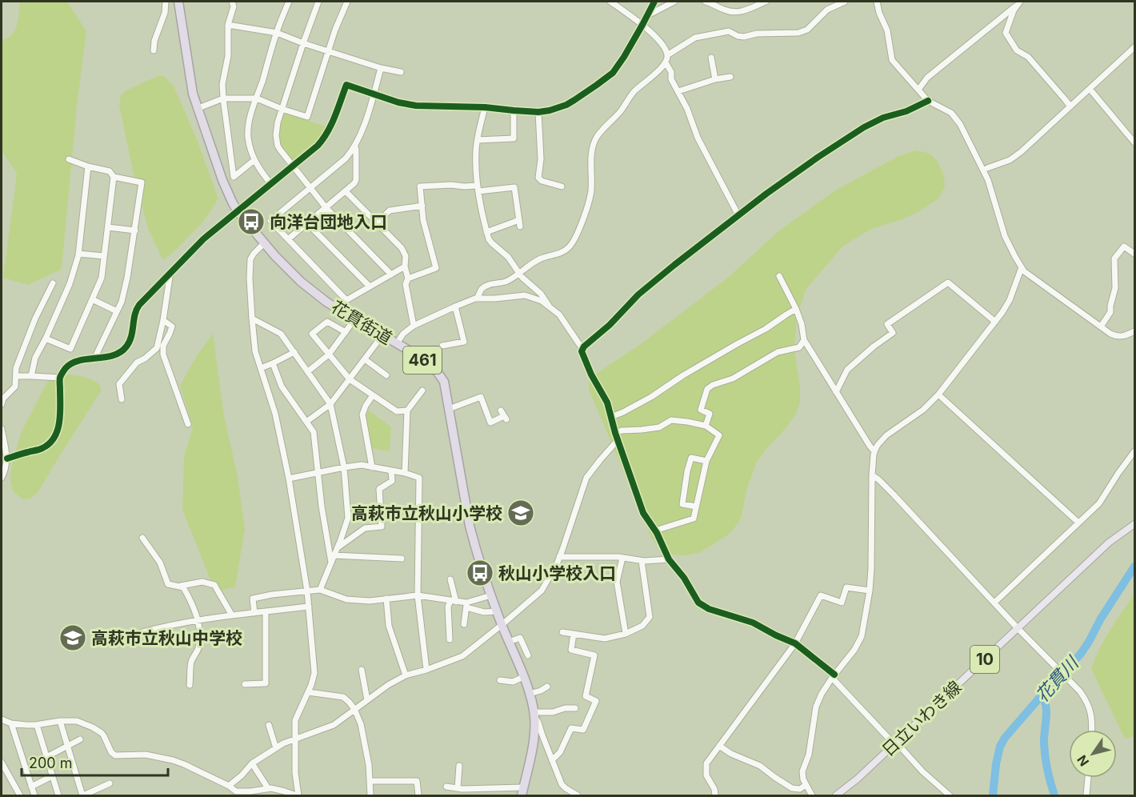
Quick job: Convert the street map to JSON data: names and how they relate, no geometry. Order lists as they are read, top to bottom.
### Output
{
  "streets": {
    "highway": ["花貫街道", "461"],
    "main road": ["10", "日立いわき線"]
  },
  "water": ["花貫川"],
  "places": {
    "bus stop": ["向洋台団地入口", "秋山小学校入口"],
    "school or university": ["高萩市立秋山小学校", "高萩市立秋山中学校"]
  },
  "scale_bar": "200 m",
  "north": "bottom left"
}
